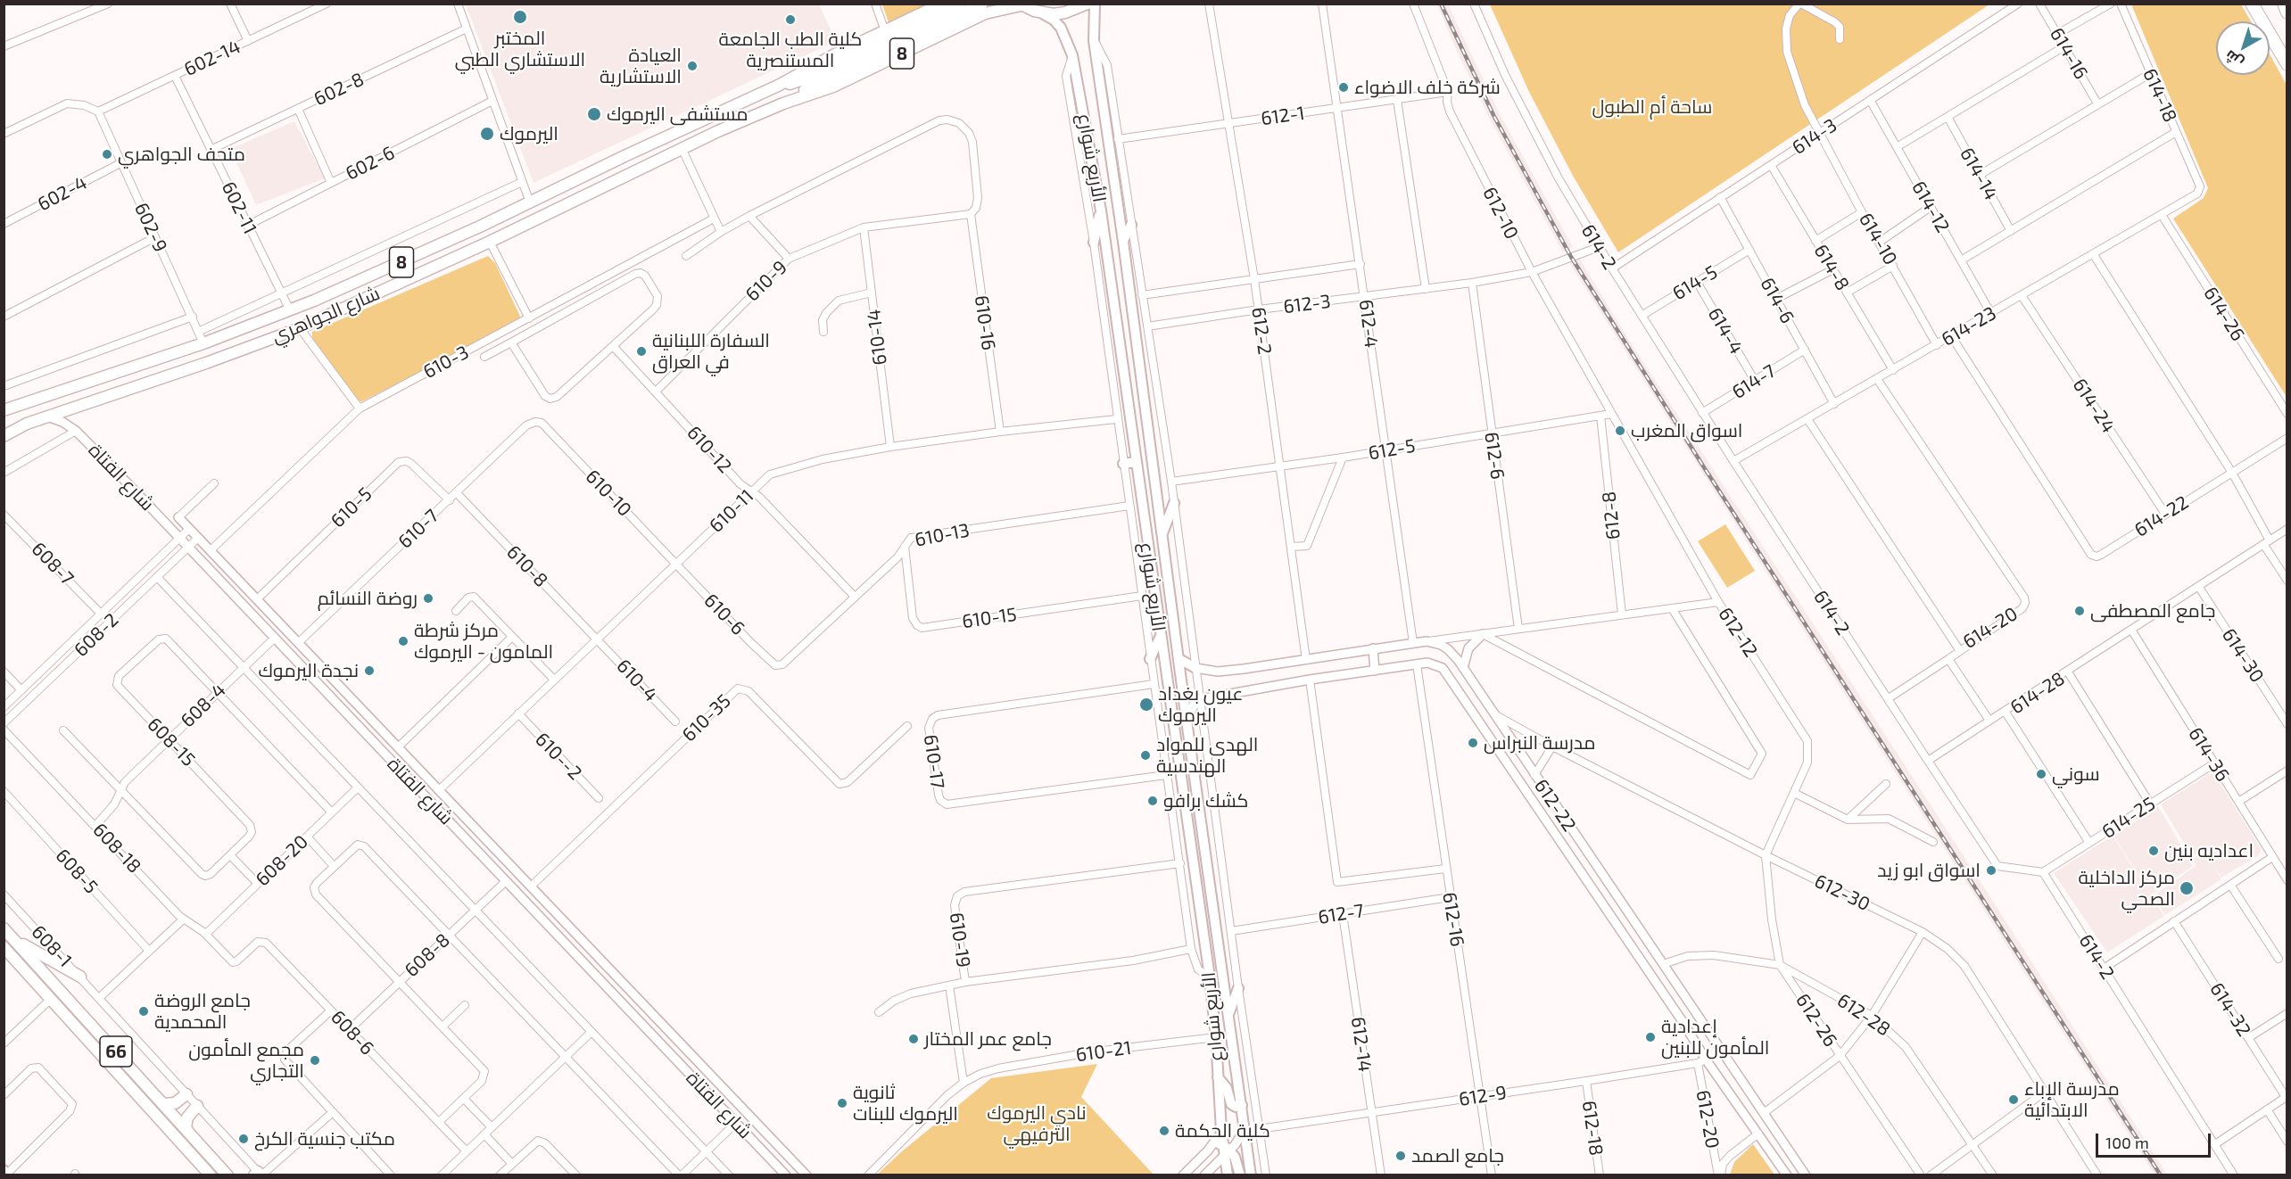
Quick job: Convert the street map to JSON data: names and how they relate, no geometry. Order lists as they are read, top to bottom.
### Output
{
  "streets": {
    "main road": [
      "8",
      "الأربع شوارع",
      "شارع الجواهري",
      "66"
    ],
    "street": [
      "614-16",
      "602-14",
      "602-8",
      "614-18",
      "612-1",
      "614-3",
      "602-6",
      "614-14",
      "602-4",
      "614-12",
      "602-11",
      "612-10",
      "602-9",
      "614-10",
      "614-2",
      "614-8",
      "610-9",
      "614-5",
      "614-6",
      "612-3",
      "614-26",
      "610-16",
      "612-4",
      "614-23",
      "612-2",
      "614-4",
      "610-14",
      "610-3",
      "614-7",
      "614-24",
      "610-12",
      "612-5",
      "612-6",
      "شارع الفتاة",
      "610-10",
      "610-5",
      "610-11",
      "612-8",
      "614-22",
      "610-7",
      "610-13",
      "608-7",
      "610-8",
      "610-6",
      "610-15",
      "614-20",
      "612-12",
      "608-2",
      "614-30",
      "610-4",
      "614-28",
      "608-4",
      "610-35",
      "608-15",
      "614-36",
      "610--2",
      "610-17",
      "612-22",
      "614-25",
      "608-18",
      "608-20",
      "608-5",
      "612-30",
      "612-7",
      "612-16",
      "610-19",
      "608-1",
      "608-8",
      "614-32",
      "612-28",
      "612-26",
      "608-6",
      "612-14",
      "610-21",
      "612-9",
      "612-20",
      "612-18"
    ]
  },
  "crossings": [
    ["8", "شارع الجواهري"],
    ["602-14", "602-11"],
    ["602-14", "602-9"],
    ["602-8", "602-11"],
    ["614-18", "614-23"],
    ["612-1", "612-10"],
    ["612-1", "612-4"],
    ["612-1", "612-2"],
    ["614-3", "614-12"],
    ["614-3", "614-10"],
    ["614-3", "614-2"],
    ["614-3", "614-8"],
    ["614-3", "614-6"],
    ["الأربع شوارع", "610-21"],
    ["602-6", "602-11"],
    ["602-4", "602-9"],
    ["614-12", "614-23"],
    ["602-11", "شارع الجواهري"],
    ["612-10", "612-3"],
    ["612-10", "612-5"],
    ["612-10", "612-12"],
    ["602-9", "شارع الجواهري"],
    ["614-10", "614-23"],
    ["614-2", "614-5"],
    ["614-2", "612-3"],
    ["614-2", "614-23"],
    ["614-2", "614-7"],
    ["614-2", "614-25"],
    ["614-8", "614-23"],
    ["610-9", "610-16"],
    ["610-9", "610-14"],
    ["610-9", "610-12"],
    ["614-5", "614-6"],
    ["614-5", "614-4"],
    ["614-6", "614-23"],
    ["614-6", "614-7"],
    ["612-3", "612-4"],
    ["612-3", "612-2"],
    ["612-3", "612-6"],
    ["614-26", "614-23"],
    ["شارع الجواهري", "شارع الفتاة"],
    ["610-16", "610-11"],
    ["612-4", "612-5"],
    ["614-23", "614-24"],
    ["614-23", "614-22"],
    ["614-23", "614-20"],
    ["612-2", "612-5"],
    ["614-4", "614-7"],
    ["610-14", "610-11"],
    ["610-3", "شارع الفتاة"],
    ["614-24", "614-22"],
    ["610-12", "610-11"],
    ["610-12", "610-13"],
    ["612-5", "612-6"],
    ["612-5", "612-8"],
    ["612-5", "612-12"],
    ["شارع الفتاة", "610-5"],
    ["شارع الفتاة", "610-11"],
    ["شارع الفتاة", "610-7"],
    ["شارع الفتاة", "608-2"],
    ["شارع الفتاة", "608-4"],
    ["شارع الفتاة", "610-35"],
    ["شارع الفتاة", "608-8"],
    ["610-10", "610-11"],
    ["610-10", "610-7"],
    ["610-10", "610-6"],
    ["610-5", "610-7"],
    ["610-11", "610-8"],
    ["610-11", "610-6"],
    ["610-11", "610-4"],
    ["610-11", "610--2"],
    ["610-7", "610-8"],
    ["610-13", "610-6"],
    ["610-13", "610-15"],
    ["608-7", "608-2"],
    ["610-8", "610-4"],
    ["612-12", "612-30"],
    ["614-28", "614-25"],
    ["608-4", "608-15"],
    ["608-4", "608-18"],
    ["608-15", "608-20"],
    ["614-36", "614-25"],
    ["612-22", "612-30"],
    ["612-22", "612-7"],
    ["612-22", "612-16"],
    ["612-22", "612-9"],
    ["608-18", "608-20"],
    ["608-18", "608-6"],
    ["612-7", "612-16"],
    ["612-7", "612-14"],
    ["612-16", "612-9"],
    ["608-8", "608-6"],
    ["612-28", "612-26"],
    ["612-14", "612-9"],
    ["612-9", "612-20"],
    ["612-9", "612-18"]
  ],
  "parks": ["ساحة أم الطبول", "نادي اليرموك الترفيهي"],
  "places": [
    "المختبر الاستشاري الطبي",
    "كلية الطب الجامعة المستنصرية",
    "العيادة الاستشارية",
    "شركة خلف الاضواء",
    "مستشفى اليرموك",
    "اليرموك",
    "متحف الجواهري",
    "السفارة اللبنانية في العراق",
    "اسواق المغرب",
    "روضة النسائم",
    "جامع المصطفى",
    "مركز شرطة المامون - اليرموك",
    "نجدة اليرموك",
    "عيون بغداد اليرموك",
    "مدرسة النبراس",
    "الهدى للمواد الهندسية",
    "سوني",
    "كشك برافو",
    "اعداديه بنين",
    "اسواق ابو زيد",
    "مركز الداخلية الصحي",
    "جامع الروضة المحمدية",
    "إعدادية المأمون للبنين",
    "جامع عمر المختار",
    "مجمع المأمون التجاري",
    "مدرسة الإباء الابتدائية",
    "ثانوية اليرموك للبنات",
    "كلية الحكمة",
    "مكتب جنسية الكرخ",
    "جامع الصمد"
  ],
  "scale_bar": "100 m",
  "north": "bottom left"
}
